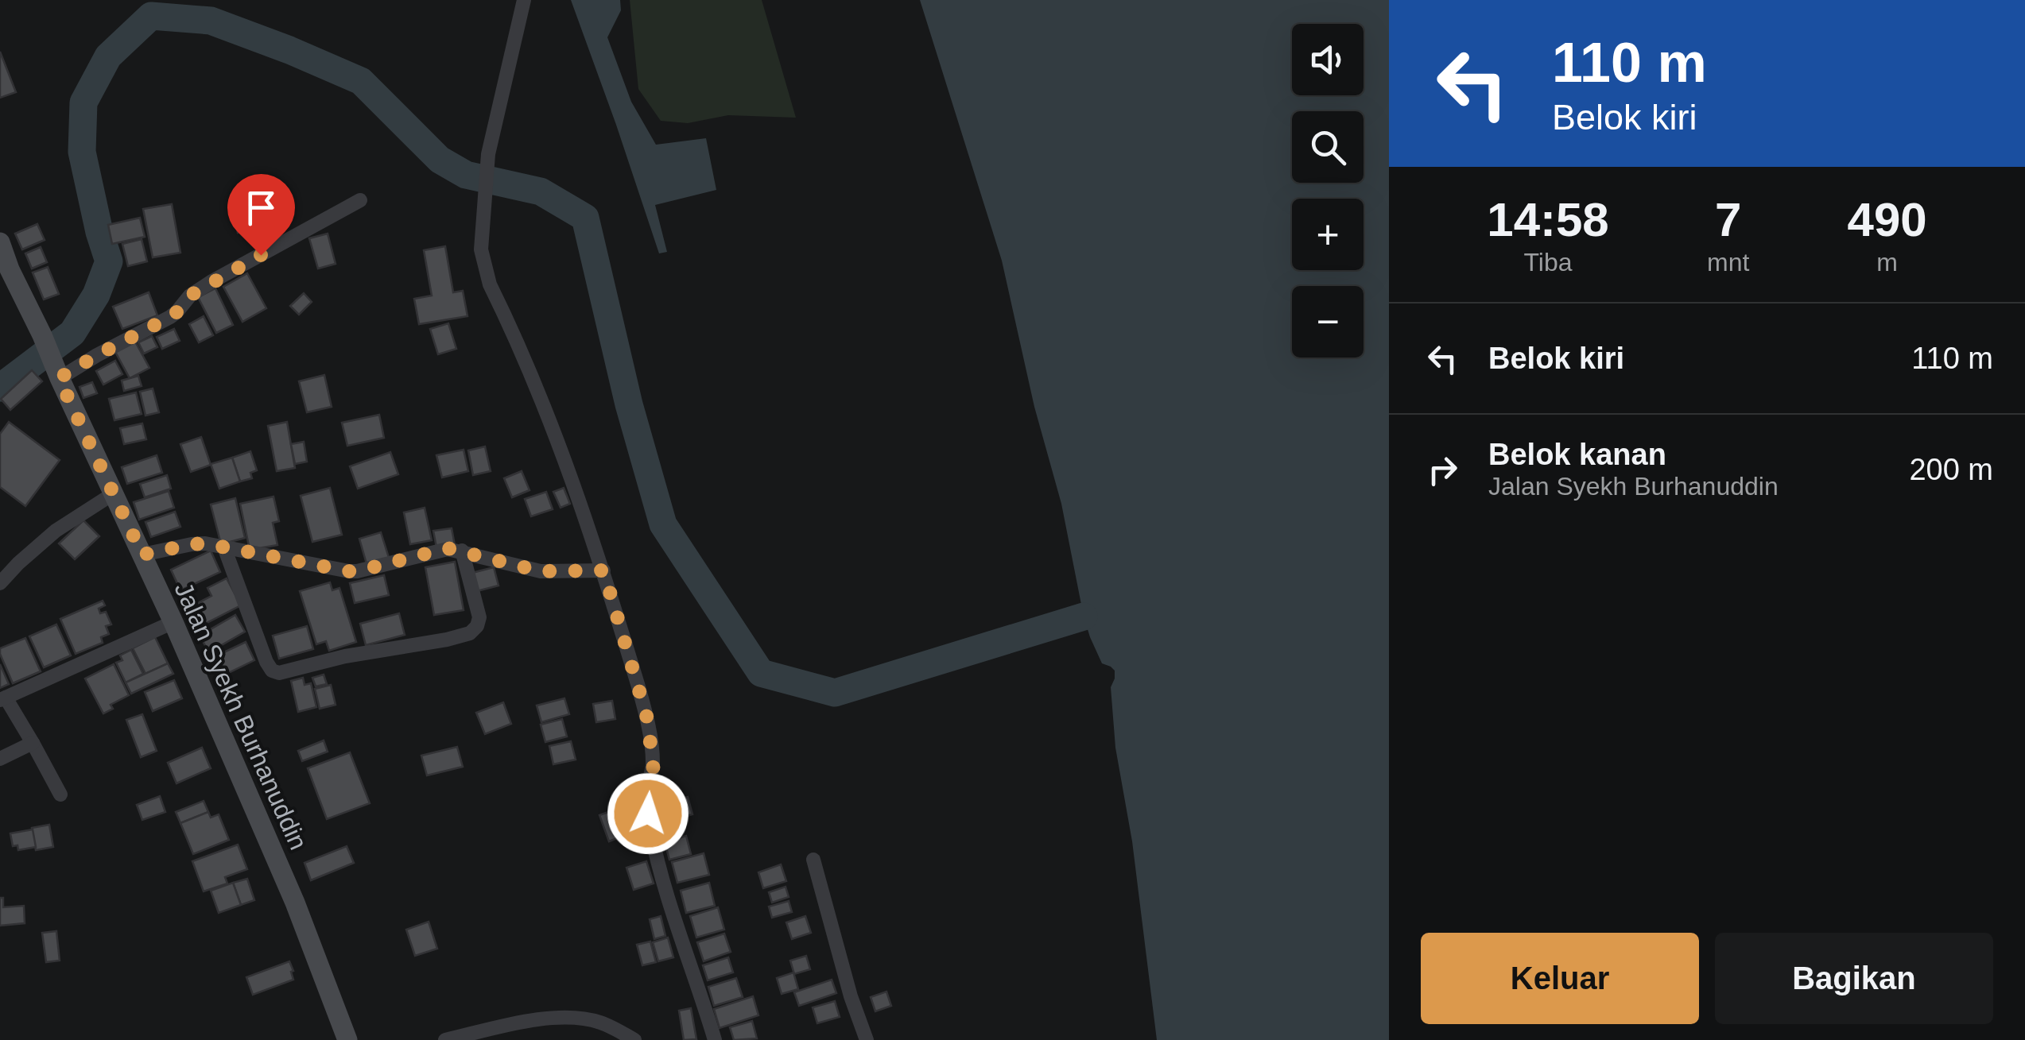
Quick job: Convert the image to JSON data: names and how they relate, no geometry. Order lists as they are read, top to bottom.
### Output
{
  "streets": {
    "main road": ["Jalan Syekh Burhanuddin"]
  },
  "page": {
    "turn": ["110 m", "Belok kiri"],
    "map_buttons": ["+", "−"],
    "eta": [
      "14:58",
      "Tiba",
      "7",
      "mnt",
      "490",
      "m"
    ],
    "list": [
      {
        "name": "Belok kiri",
        "value": "110 m"
      },
      {
        "name": "Belok kanan",
        "note": "Jalan Syekh Burhanuddin",
        "value": "200 m"
      }
    ],
    "buttons": ["Keluar", "Bagikan"]
  }
}
